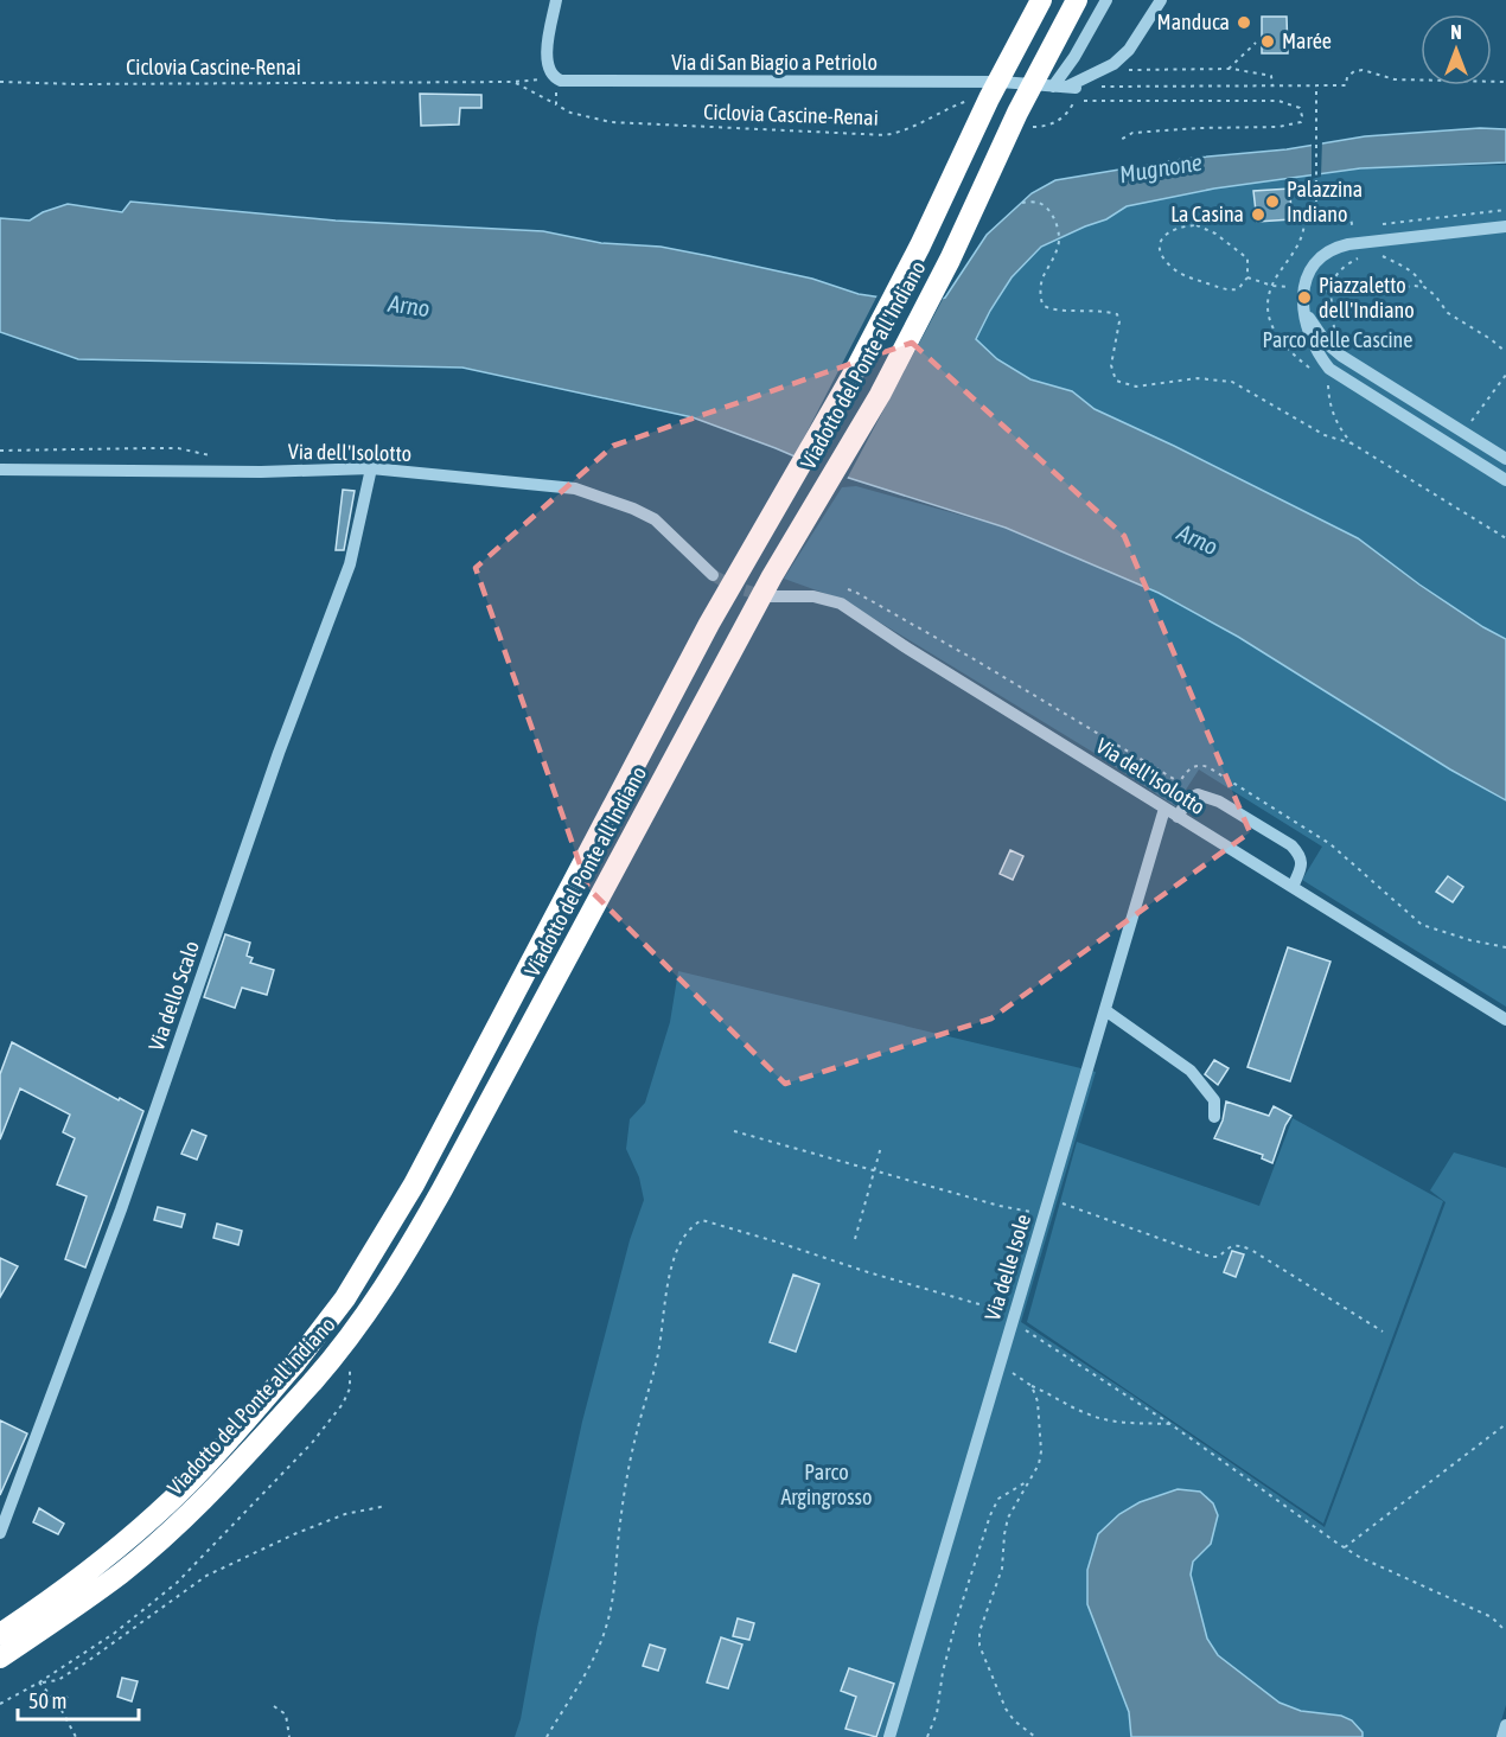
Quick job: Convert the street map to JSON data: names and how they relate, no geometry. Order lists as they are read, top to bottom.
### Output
{
  "streets": {
    "highway": ["Viadotto del Ponte all'Indiano"],
    "street": [
      "Via di San Biagio a Petriolo",
      "Via dell'Isolotto",
      "Via dello Scalo",
      "Via delle Isole"
    ],
    "path": ["Ciclovia Cascine-Renai"]
  },
  "crossings": [
    ["Via di San Biagio a Petriolo", "Ciclovia Cascine-Renai"],
    ["Via dell'Isolotto", "Via dello Scalo"],
    ["Via dell'Isolotto", "Via delle Isole"]
  ],
  "water": ["Mugnone", "Arno"],
  "parks": ["Parco delle Cascine", "Parco Argingrosso"],
  "places": [
    "Manduca",
    "Marée",
    "Palazzina Indiano",
    "La Casina",
    "Piazzaletto dell'Indiano"
  ],
  "scale_bar": "50 m",
  "north": "top"
}
